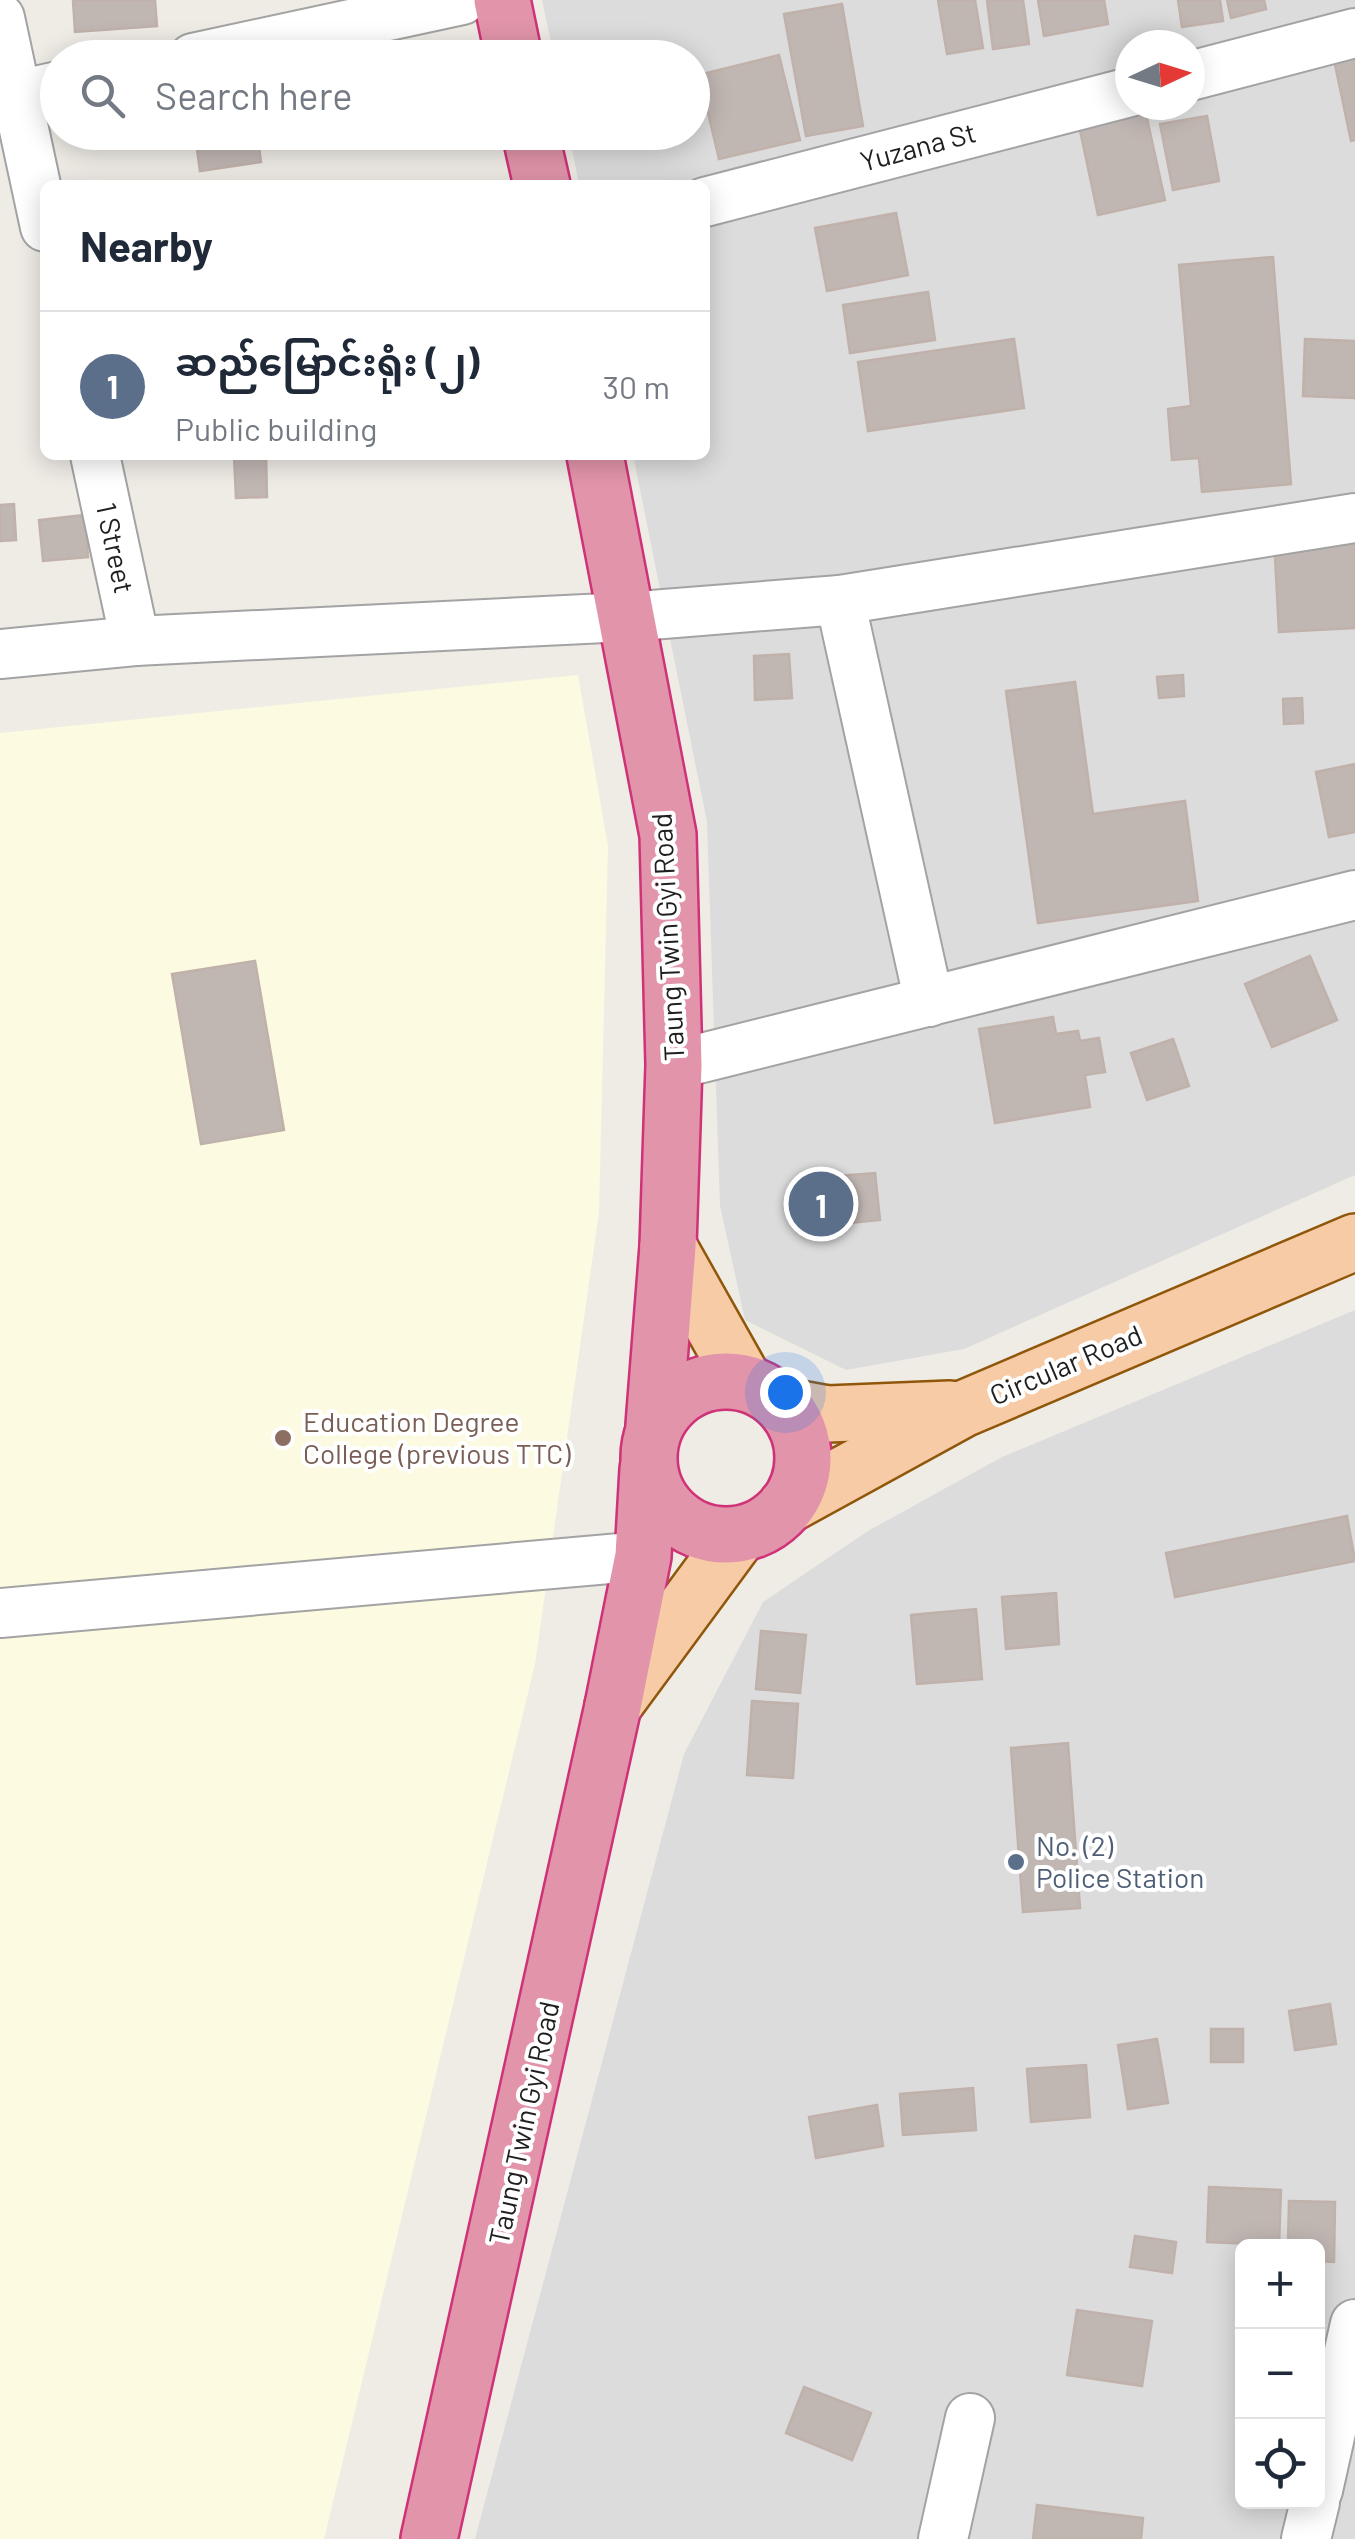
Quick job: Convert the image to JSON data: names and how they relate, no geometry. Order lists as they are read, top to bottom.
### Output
{
  "streets": {
    "highway": ["Taung Twin Gyi Road"],
    "main road": ["Circular Road"],
    "street": ["Yuzana St", "1 Street"]
  },
  "crossings": [
    ["Taung Twin Gyi Road", "Circular Road"]
  ],
  "places": ["Education Degree College (previous TTC)", "No. (2) Police Station"],
  "north": "right",
  "page": {
    "search": "Search here",
    "heading": "Nearby",
    "list": [
      {
        "mark": "1",
        "name": "ဆည်မြောင်းရုံး (၂)",
        "note": "Public building",
        "value": "30 m"
      }
    ],
    "pins": "1",
    "map_buttons": ["+", "−"]
  }
}
